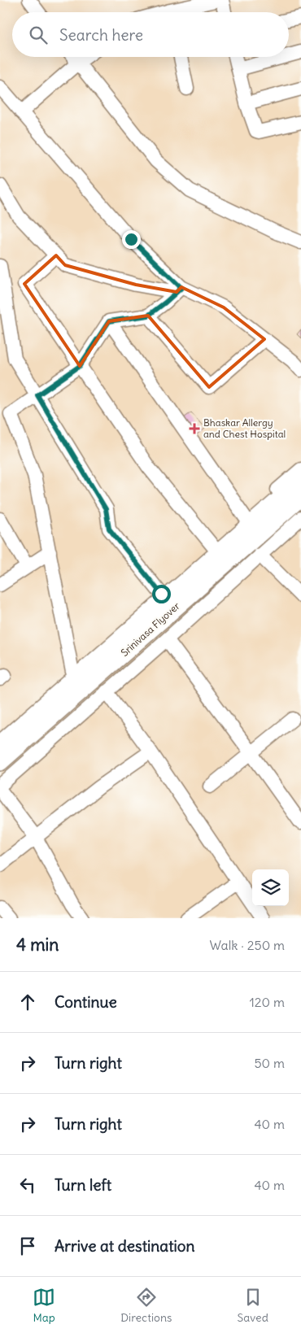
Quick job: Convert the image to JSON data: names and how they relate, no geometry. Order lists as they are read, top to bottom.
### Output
{
  "streets": {
    "main road": ["Srinivasa Flyover"]
  },
  "places": {
    "health": ["Bhaskar Allergy and Chest Hospital"]
  },
  "page": {
    "search": "Search here",
    "heading": ["4 min", "Walk · 250 m"],
    "list": [
      ["Continue", "120 m"],
      ["Turn right", "50 m"],
      ["Turn right", "40 m"],
      ["Turn left", "40 m"],
      "Arrive at destination"
    ],
    "nav": ["Map", "Directions", "Saved"]
  }
}
